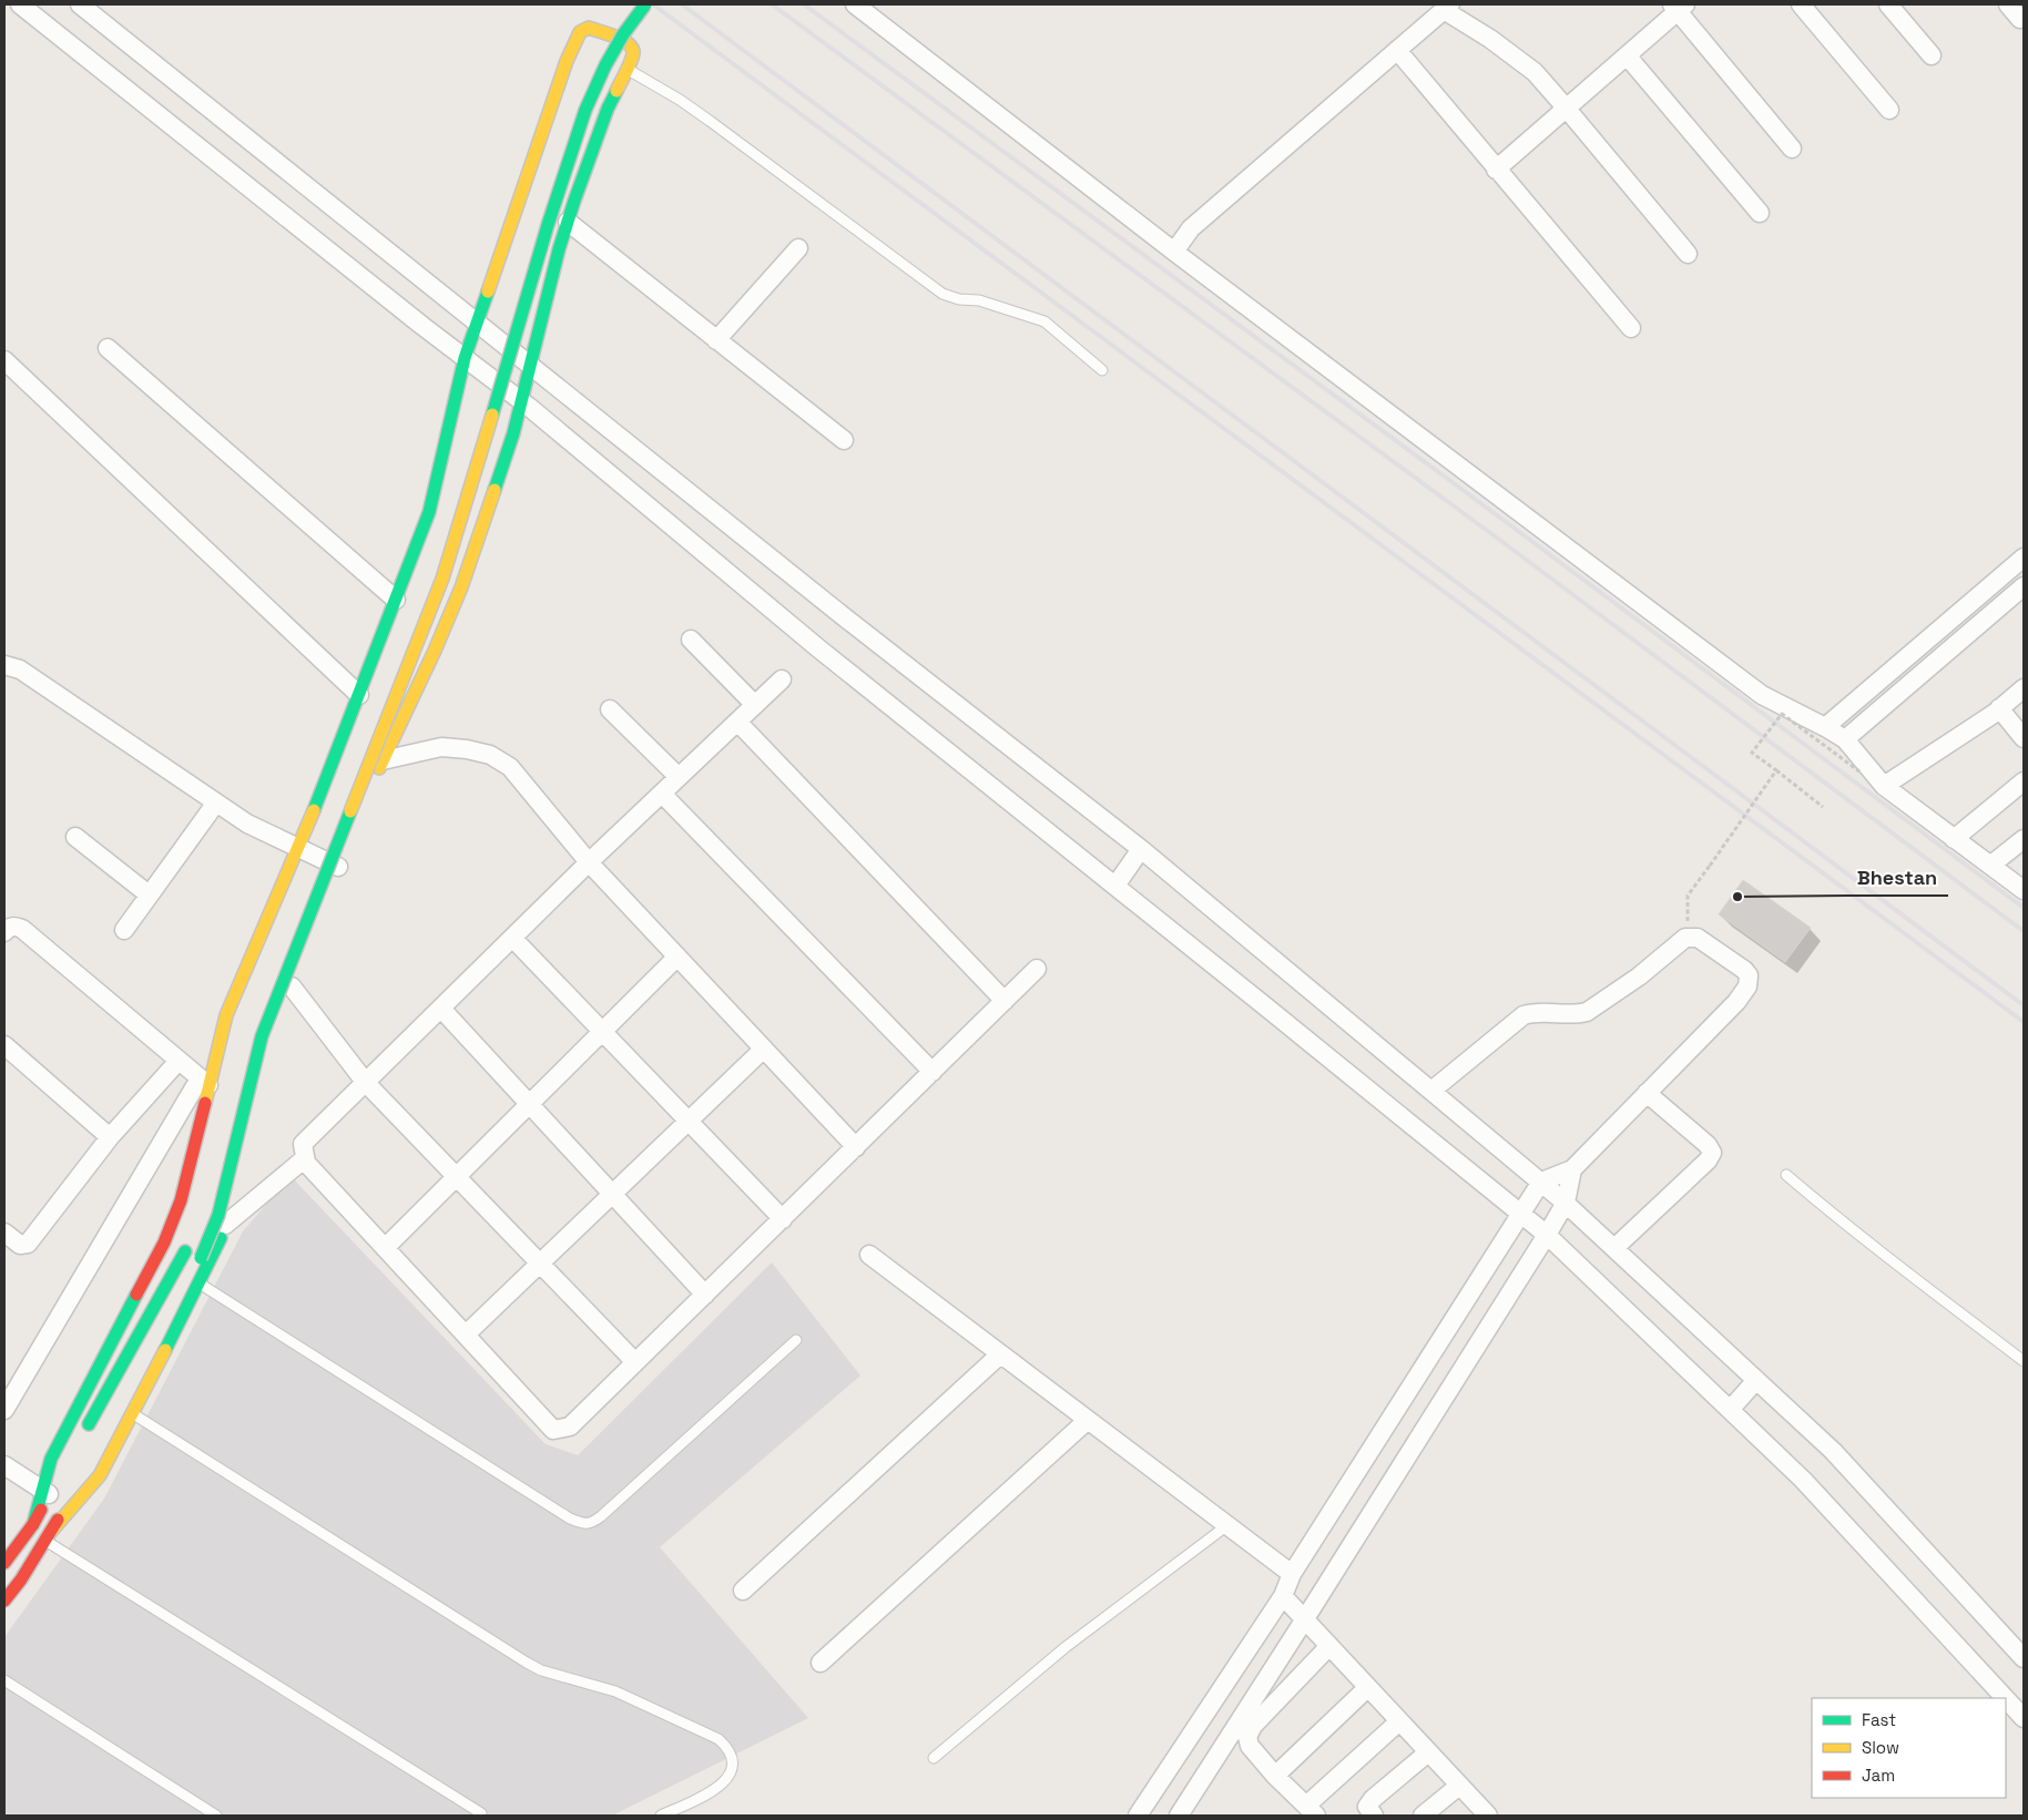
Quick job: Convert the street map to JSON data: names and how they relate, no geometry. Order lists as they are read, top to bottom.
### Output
{
  "places": ["Bhestan"],
  "legend": ["Fast", "Slow", "Jam"]
}
